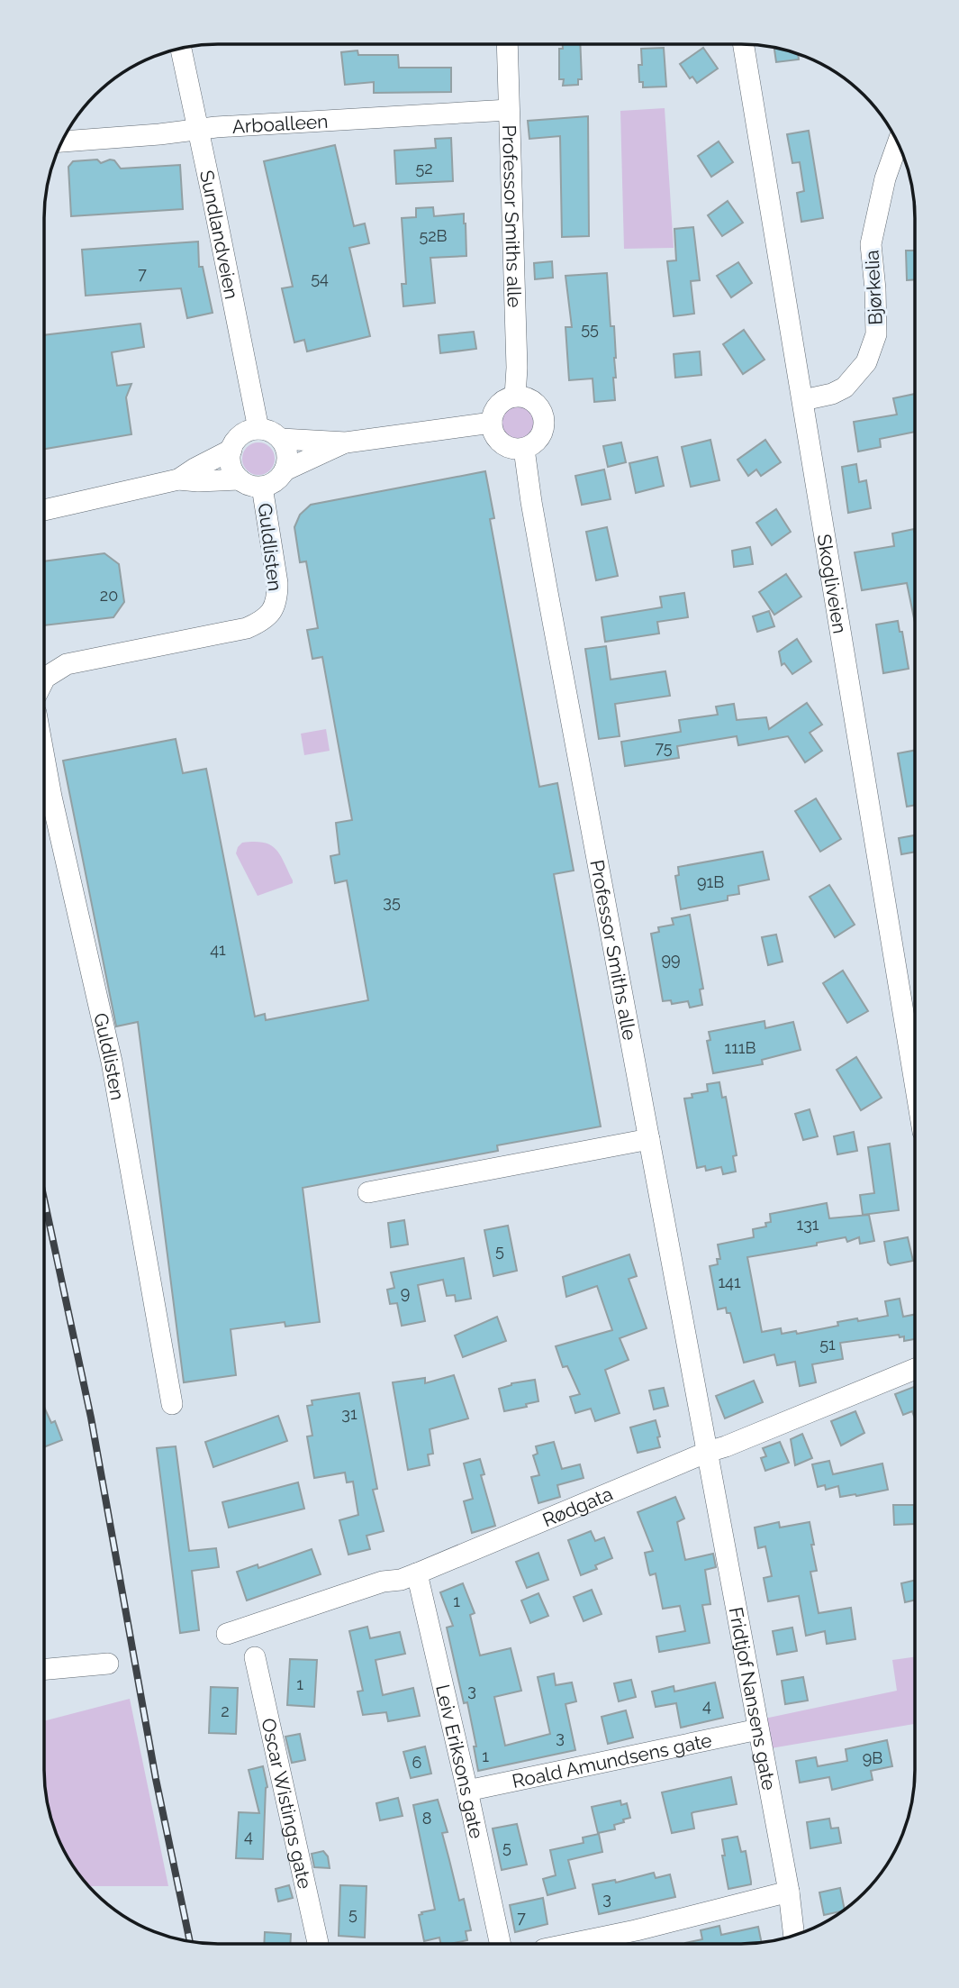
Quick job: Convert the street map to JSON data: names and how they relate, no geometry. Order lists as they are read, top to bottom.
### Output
{
  "streets": {
    "street": [
      "Arboalleen",
      "Professor Smiths alle",
      "Sundlandveien",
      "Bjørkelia",
      "Guldlisten",
      "Skogliveien",
      "Rødgata",
      "Fridtjof Nansens gate",
      "Roald Amundsens gate",
      "Leiv Eriksons gate",
      "Oscar Wistings gate"
    ]
  },
  "crossings": [
    ["Arboalleen", "Professor Smiths alle"],
    ["Arboalleen", "Sundlandveien"],
    ["Professor Smiths alle", "Rødgata"],
    ["Professor Smiths alle", "Fridtjof Nansens gate"],
    ["Sundlandveien", "Guldlisten"],
    ["Bjørkelia", "Skogliveien"],
    ["Rødgata", "Fridtjof Nansens gate"],
    ["Rødgata", "Leiv Eriksons gate"],
    ["Fridtjof Nansens gate", "Roald Amundsens gate"],
    ["Roald Amundsens gate", "Leiv Eriksons gate"]
  ],
  "house_numbers": [
    "52",
    "52B",
    "7",
    "54",
    "55",
    "20",
    "75",
    "91B",
    "35",
    "41",
    "99",
    "111B",
    "131",
    "5",
    "141",
    "9",
    "51",
    "31",
    "1",
    "1",
    "3",
    "4",
    "2",
    "3",
    "1",
    "9B",
    "6",
    "8",
    "4",
    "5",
    "3",
    "5",
    "7"
  ]
}
